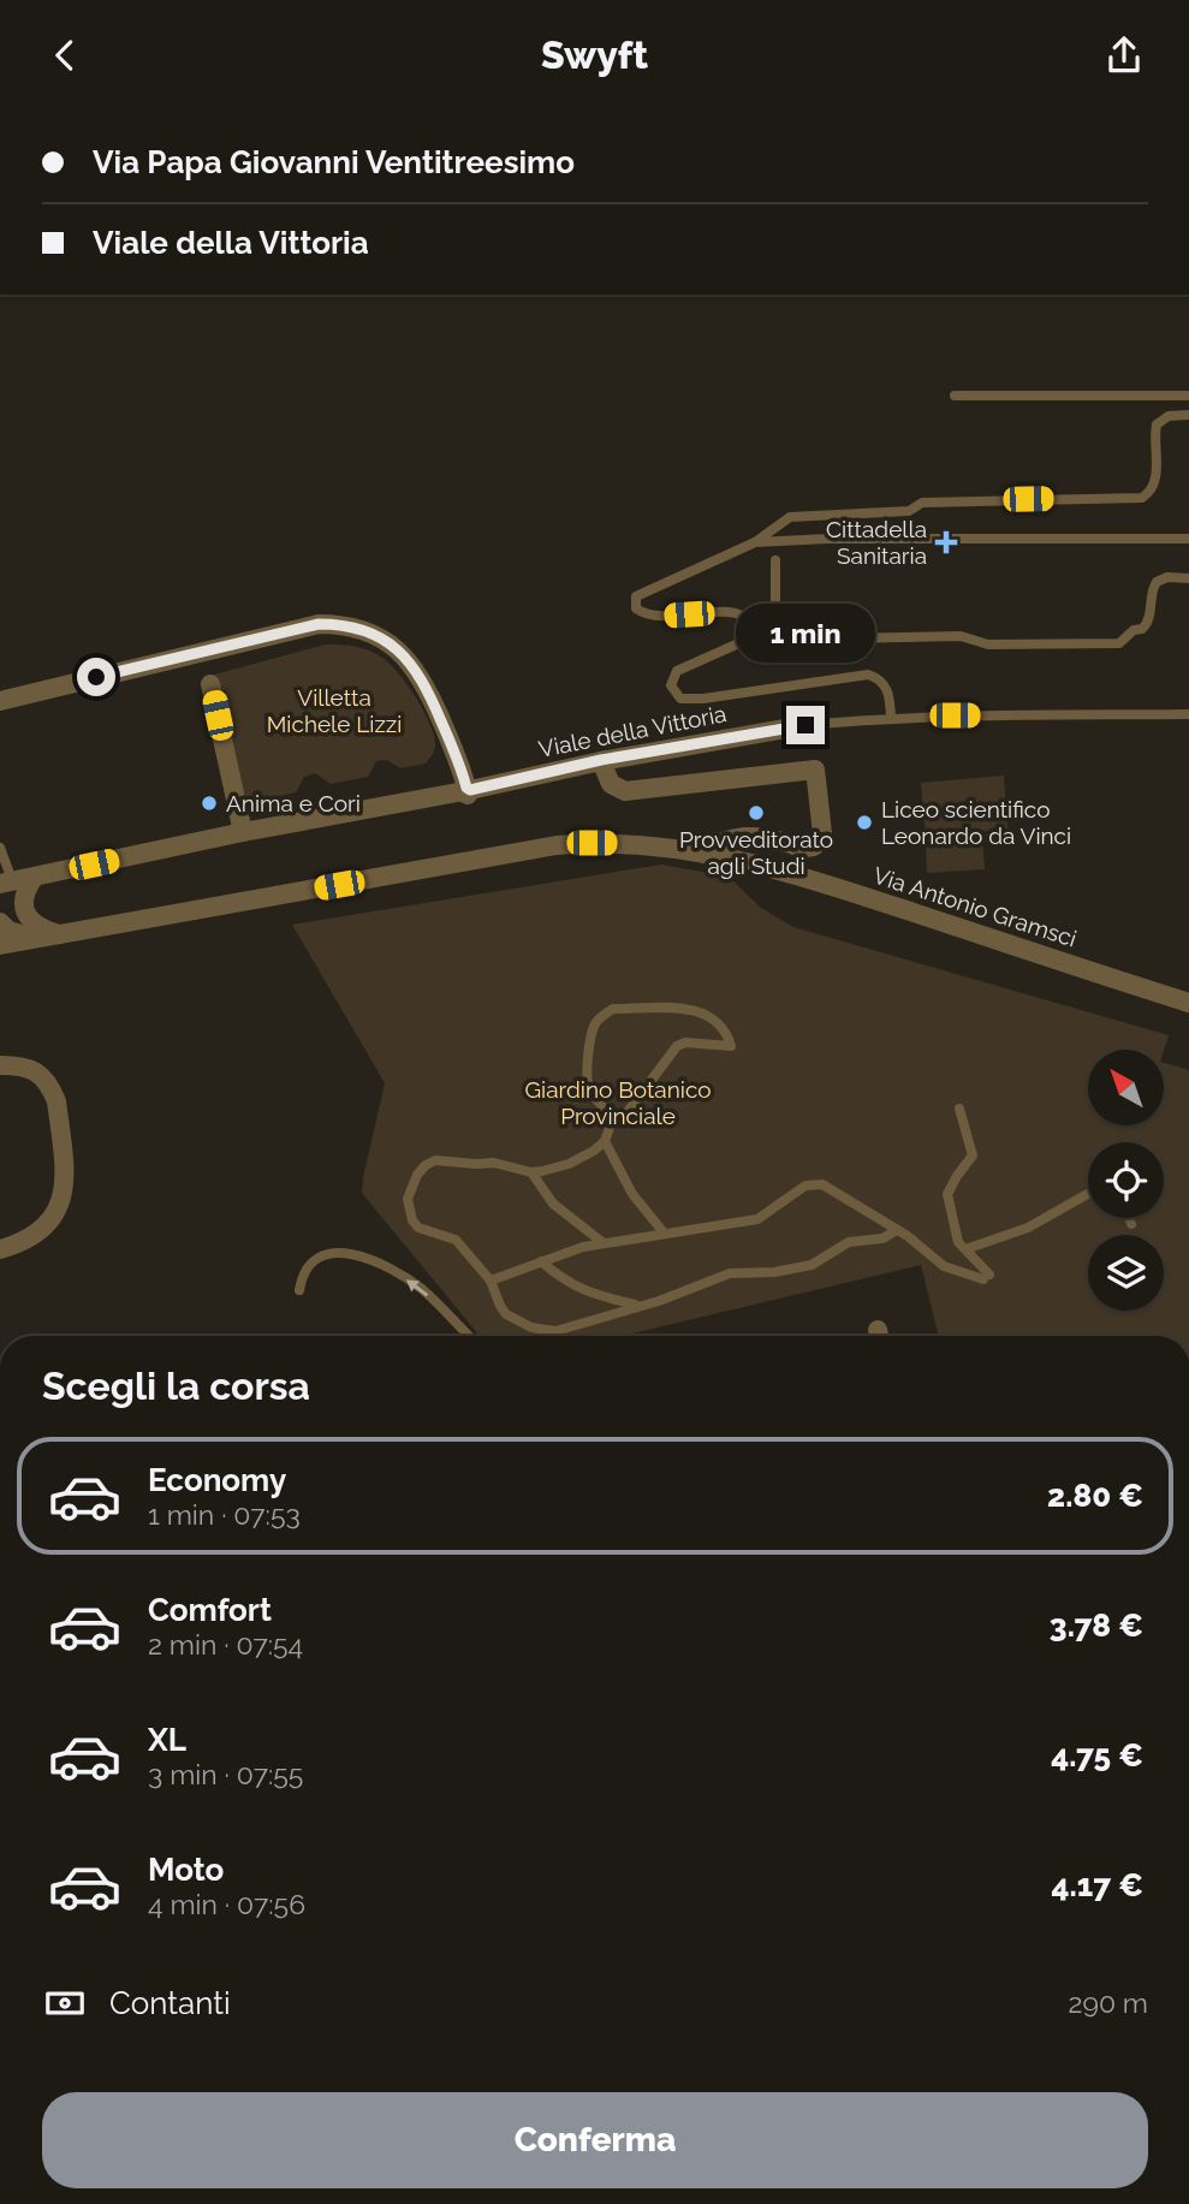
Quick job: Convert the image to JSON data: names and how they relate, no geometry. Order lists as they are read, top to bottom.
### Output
{
  "streets": {
    "street": ["Viale della Vittoria", "Via Antonio Gramsci"]
  },
  "parks": ["Villetta Michele Lizzi", "Giardino Botanico Provinciale"],
  "places": {
    "health": ["Cittadella Sanitaria"],
    "other": ["Anima e Cori", "Provveditorato agli Studi", "Liceo scientifico Leonardo da Vinci"]
  },
  "north": "top left",
  "page": {
    "header": "Swyft",
    "banner": ["Via Papa Giovanni Ventitreesimo", "Viale della Vittoria"],
    "bubble": "1 min",
    "heading": "Scegli la corsa",
    "list": [
      {
        "name": "Economy",
        "note": "1 min · 07:53",
        "value": "2.80 €"
      },
      {
        "name": "Comfort",
        "note": "2 min · 07:54",
        "value": "3.78 €"
      },
      {
        "name": "XL",
        "note": "3 min · 07:55",
        "value": "4.75 €"
      },
      {
        "name": "Moto",
        "note": "4 min · 07:56",
        "value": "4.17 €"
      }
    ],
    "pay": ["Contanti", "290 m"],
    "buttons": "Conferma"
  }
}
